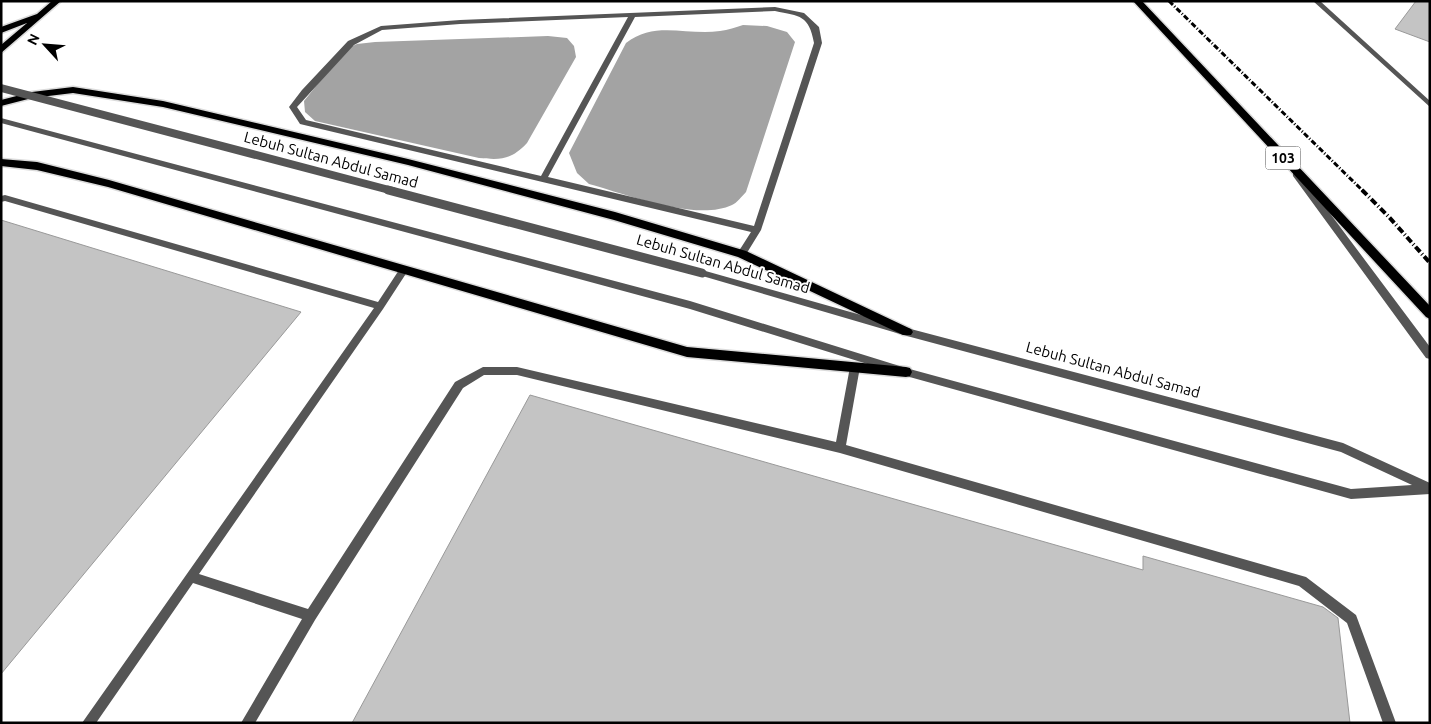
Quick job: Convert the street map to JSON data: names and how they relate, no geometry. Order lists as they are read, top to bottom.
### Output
{
  "streets": {
    "main road": ["103"],
    "street": ["Lebuh Sultan Abdul Samad"]
  },
  "north": "top left"
}
